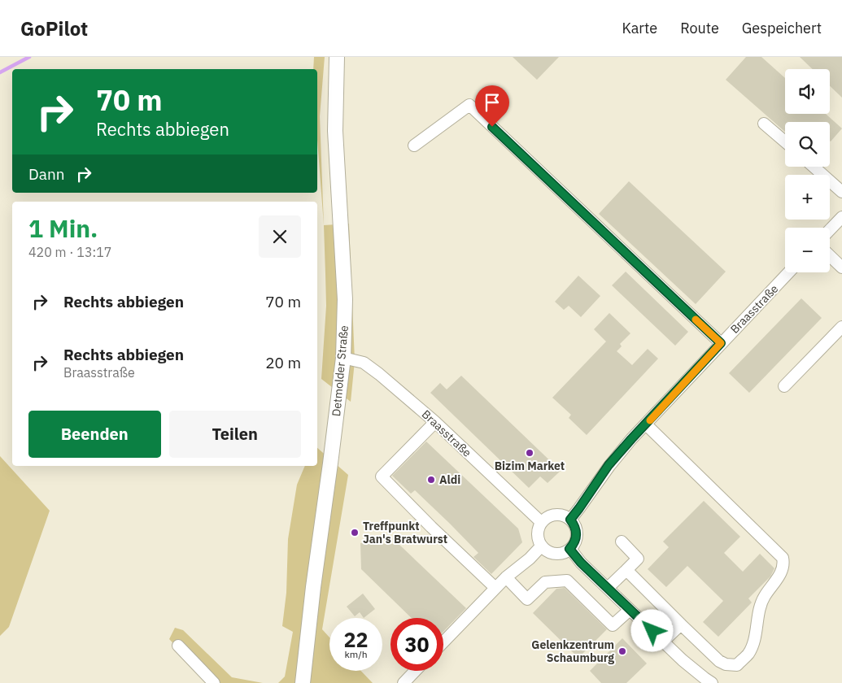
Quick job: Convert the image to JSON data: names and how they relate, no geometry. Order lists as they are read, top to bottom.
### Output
{
  "streets": {
    "main road": ["Detmolder Straße"],
    "street": ["Braasstraße"]
  },
  "crossings": [
    ["Braasstraße", "Detmolder Straße"]
  ],
  "places": [
    "Bizim Market",
    "Aldi",
    "Treffpunkt Jan's Bratwurst",
    "Gelenkzentrum Schaumburg"
  ],
  "page": {
    "header": "GoPilot",
    "nav": ["Karte", "Route", "Gespeichert"],
    "map_buttons": ["+", "−"],
    "turn": ["70 m", "Rechts abbiegen"],
    "then": "Dann",
    "heading": ["1 Min.", "420 m · 13:17"],
    "list": [
      {
        "name": "Rechts abbiegen",
        "value": "70 m"
      },
      {
        "name": "Rechts abbiegen",
        "note": "Braasstraße",
        "value": "20 m"
      }
    ],
    "buttons": ["Beenden", "Teilen"],
    "speed": "22 km/h",
    "limit": "30"
  }
}
